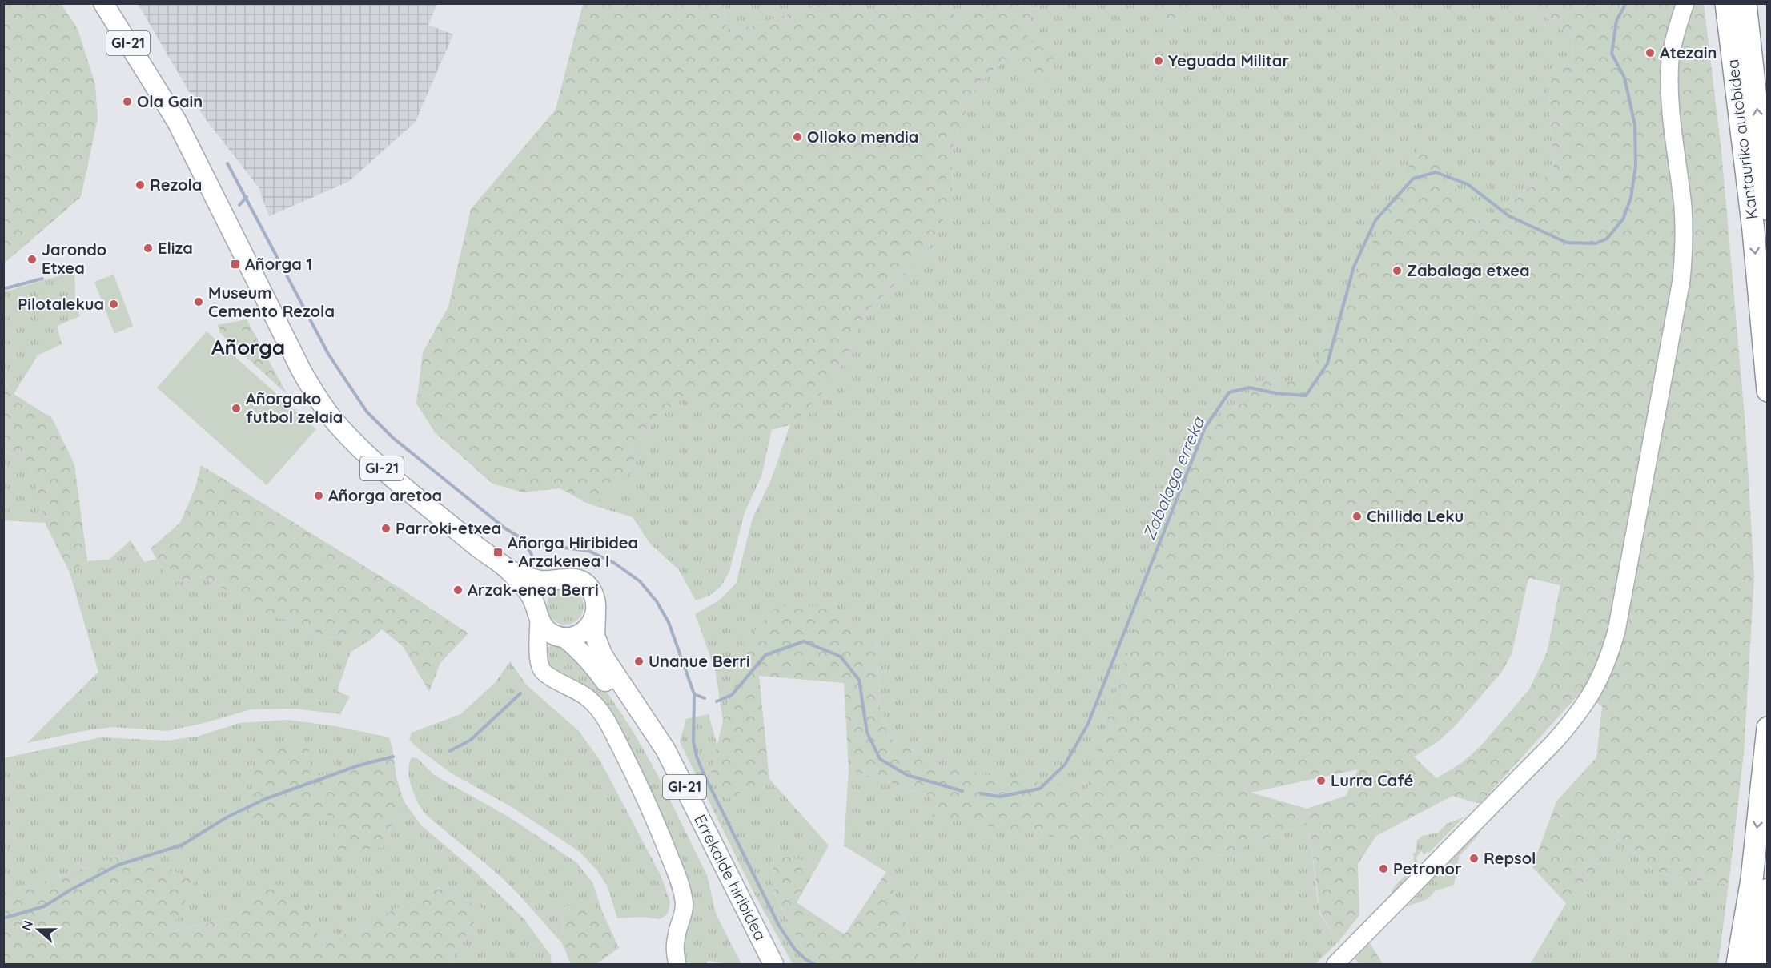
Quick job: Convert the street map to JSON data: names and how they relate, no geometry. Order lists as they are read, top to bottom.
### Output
{
  "streets": {
    "highway": ["Kantauriko autobidea"],
    "main road": ["GI-21", "Errekalde hiribidea"]
  },
  "crossings": [
    ["GI-21", "Errekalde hiribidea"]
  ],
  "districts": ["Añorga"],
  "water": ["Zabalaga erreka"],
  "places": {
    "other": [
      "Atezain",
      "Yeguada Militar",
      "Ola Gain",
      "Olloko mendia",
      "Rezola",
      "Eliza",
      "Jarondo Etxea",
      "Zabalaga etxea",
      "Museum Cemento Rezola",
      "Pilotalekua",
      "Añorgako futbol zelaia",
      "Añorga aretoa",
      "Chillida Leku",
      "Parroki-etxea",
      "Arzak-enea Berri",
      "Unanue Berri",
      "Lurra Café",
      "Repsol",
      "Petronor"
    ],
    "transit": ["Añorga 1", "Añorga Hiribidea - Arzakenea I"]
  },
  "north": "left"
}
